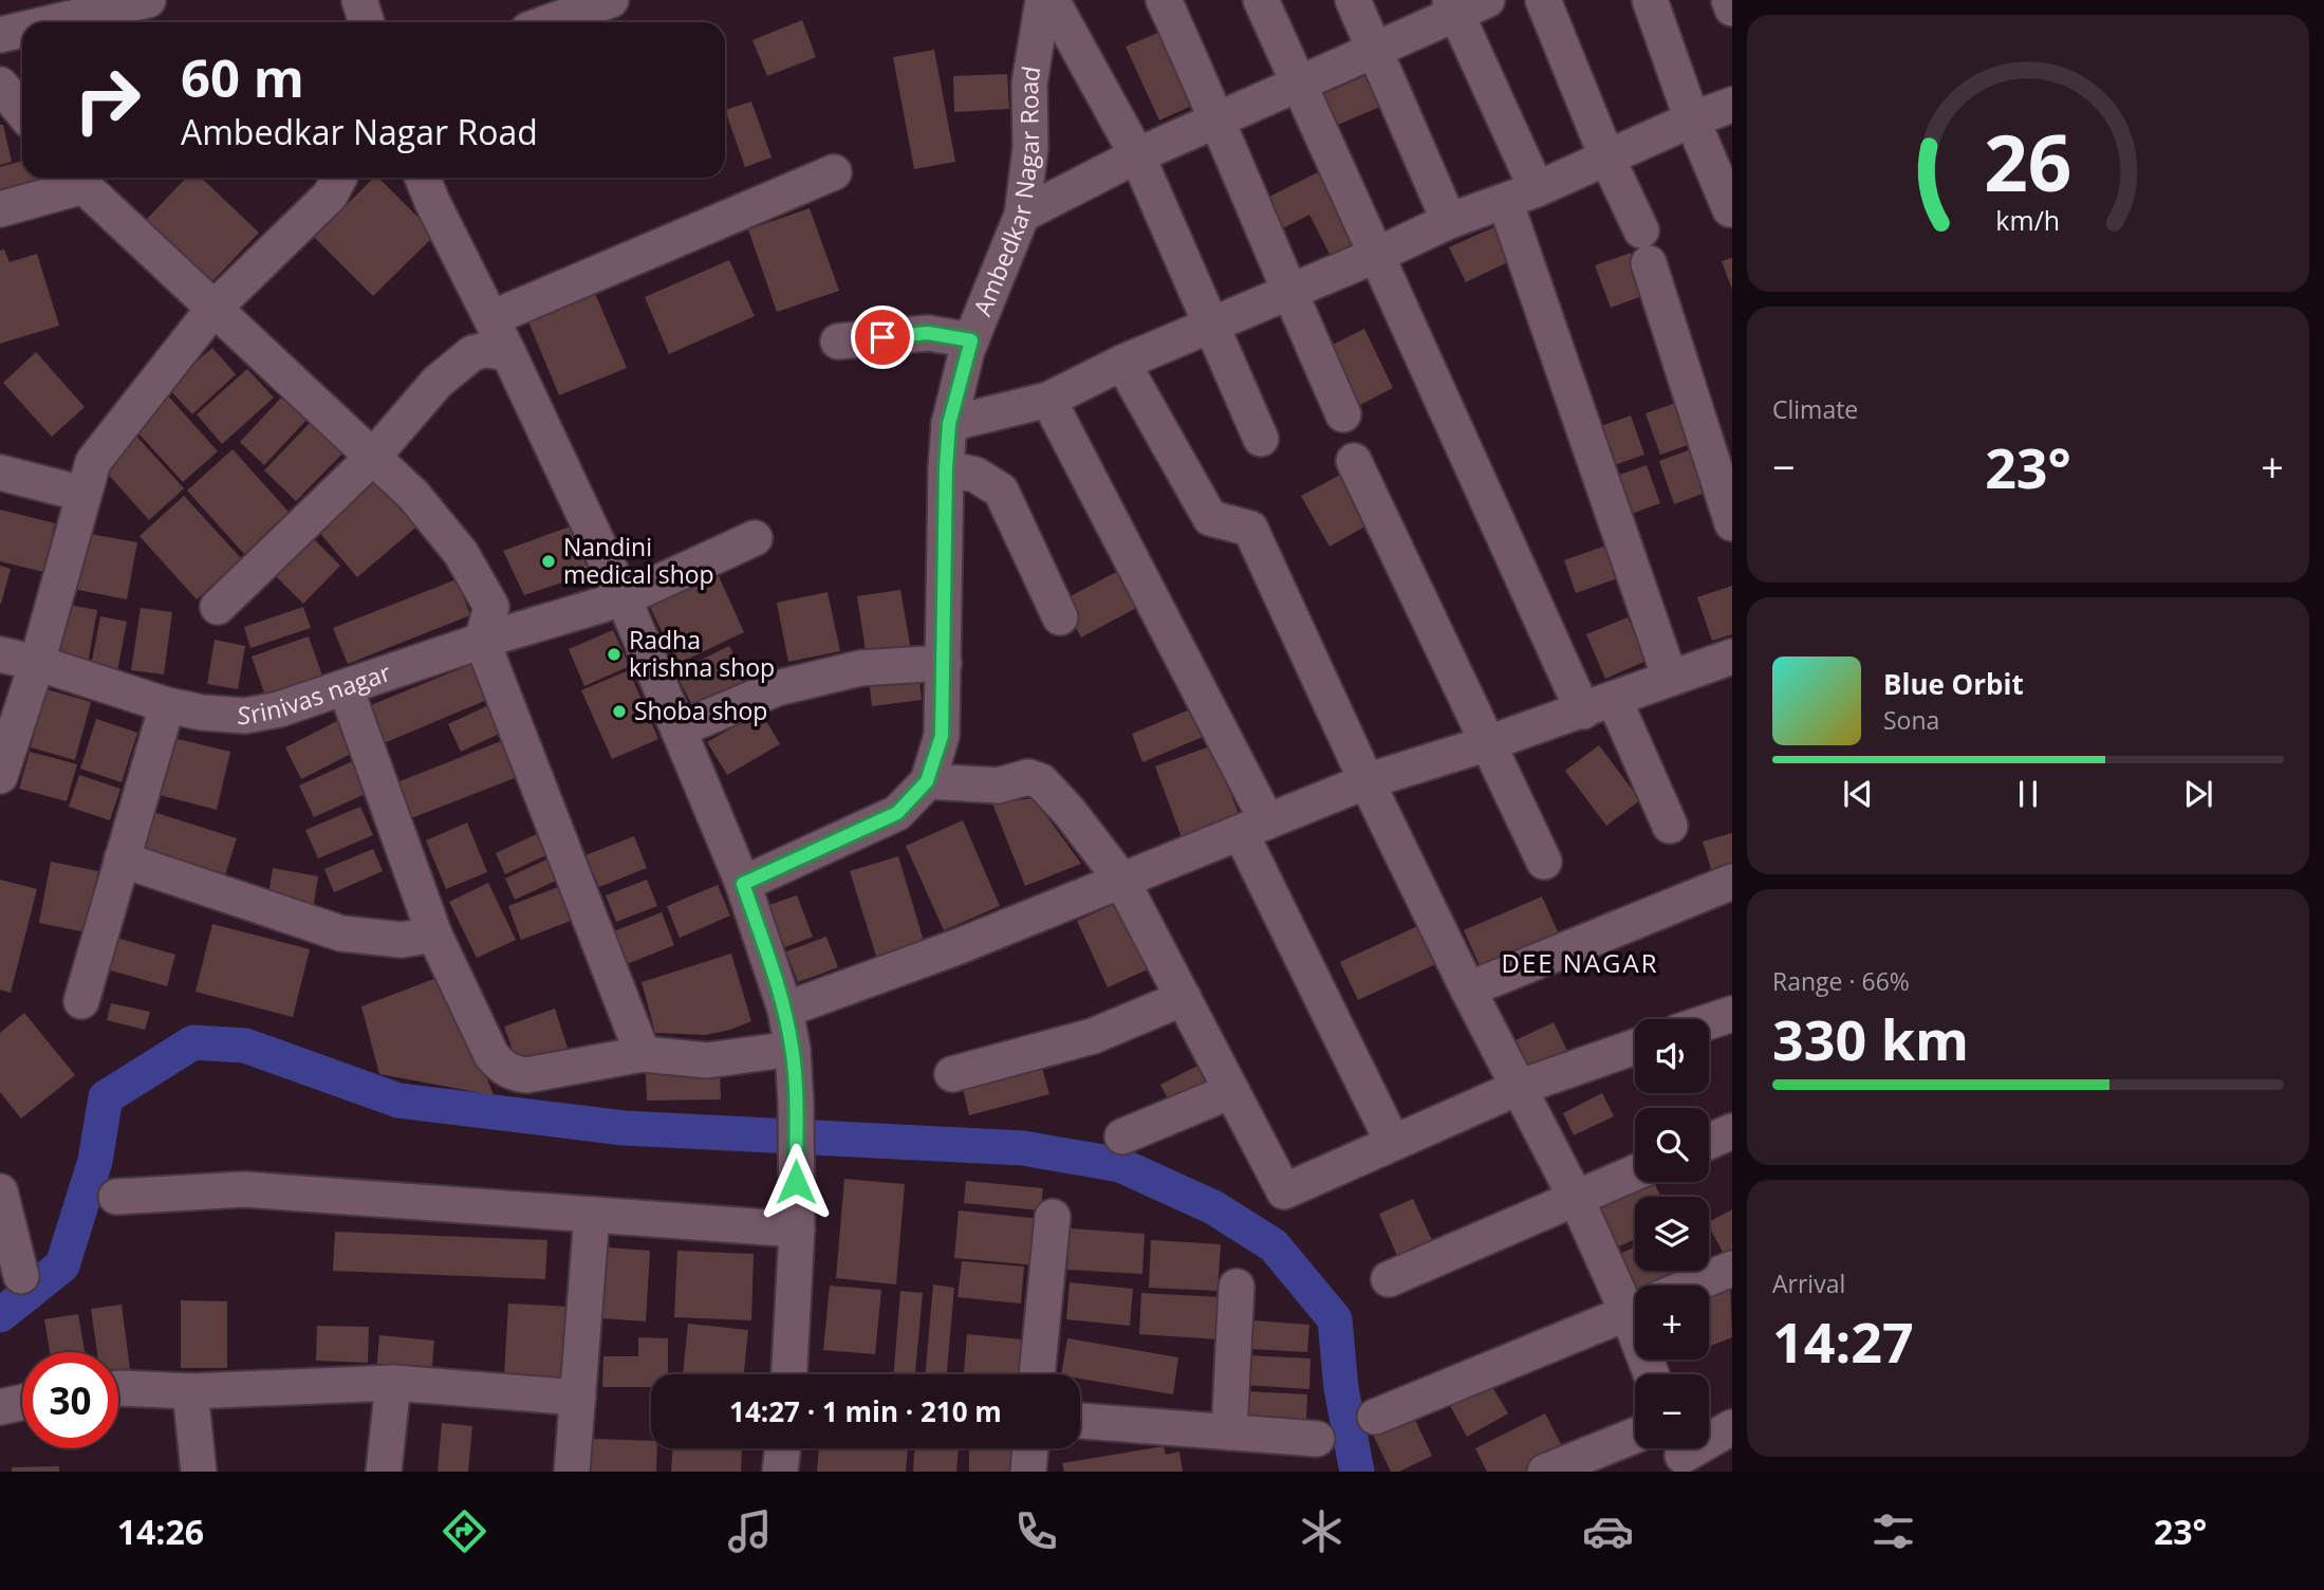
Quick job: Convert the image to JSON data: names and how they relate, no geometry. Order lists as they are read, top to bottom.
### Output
{
  "streets": {
    "street": ["Ambedkar Nagar Road", "Srinivas nagar"]
  },
  "districts": ["DEE NAGAR"],
  "places": ["Nandini medical shop", "Radha krishna shop", "Shoba shop"],
  "page": {
    "turn": ["60 m", "Ambedkar Nagar Road"],
    "tile": [
      "Climate",
      ["Range · 66%", "330 km"],
      ["Arrival", "14:27"]
    ],
    "heat": ["−", "23°", "+"],
    "song": ["Blue Orbit", "Sona"],
    "map_buttons": ["+", "−"],
    "limit": "30",
    "trip": "14:27 · 1 min · 210 m",
    "tabs": ["14:26", "23°"],
    "gauge": ["26", "km/h"]
  }
}
